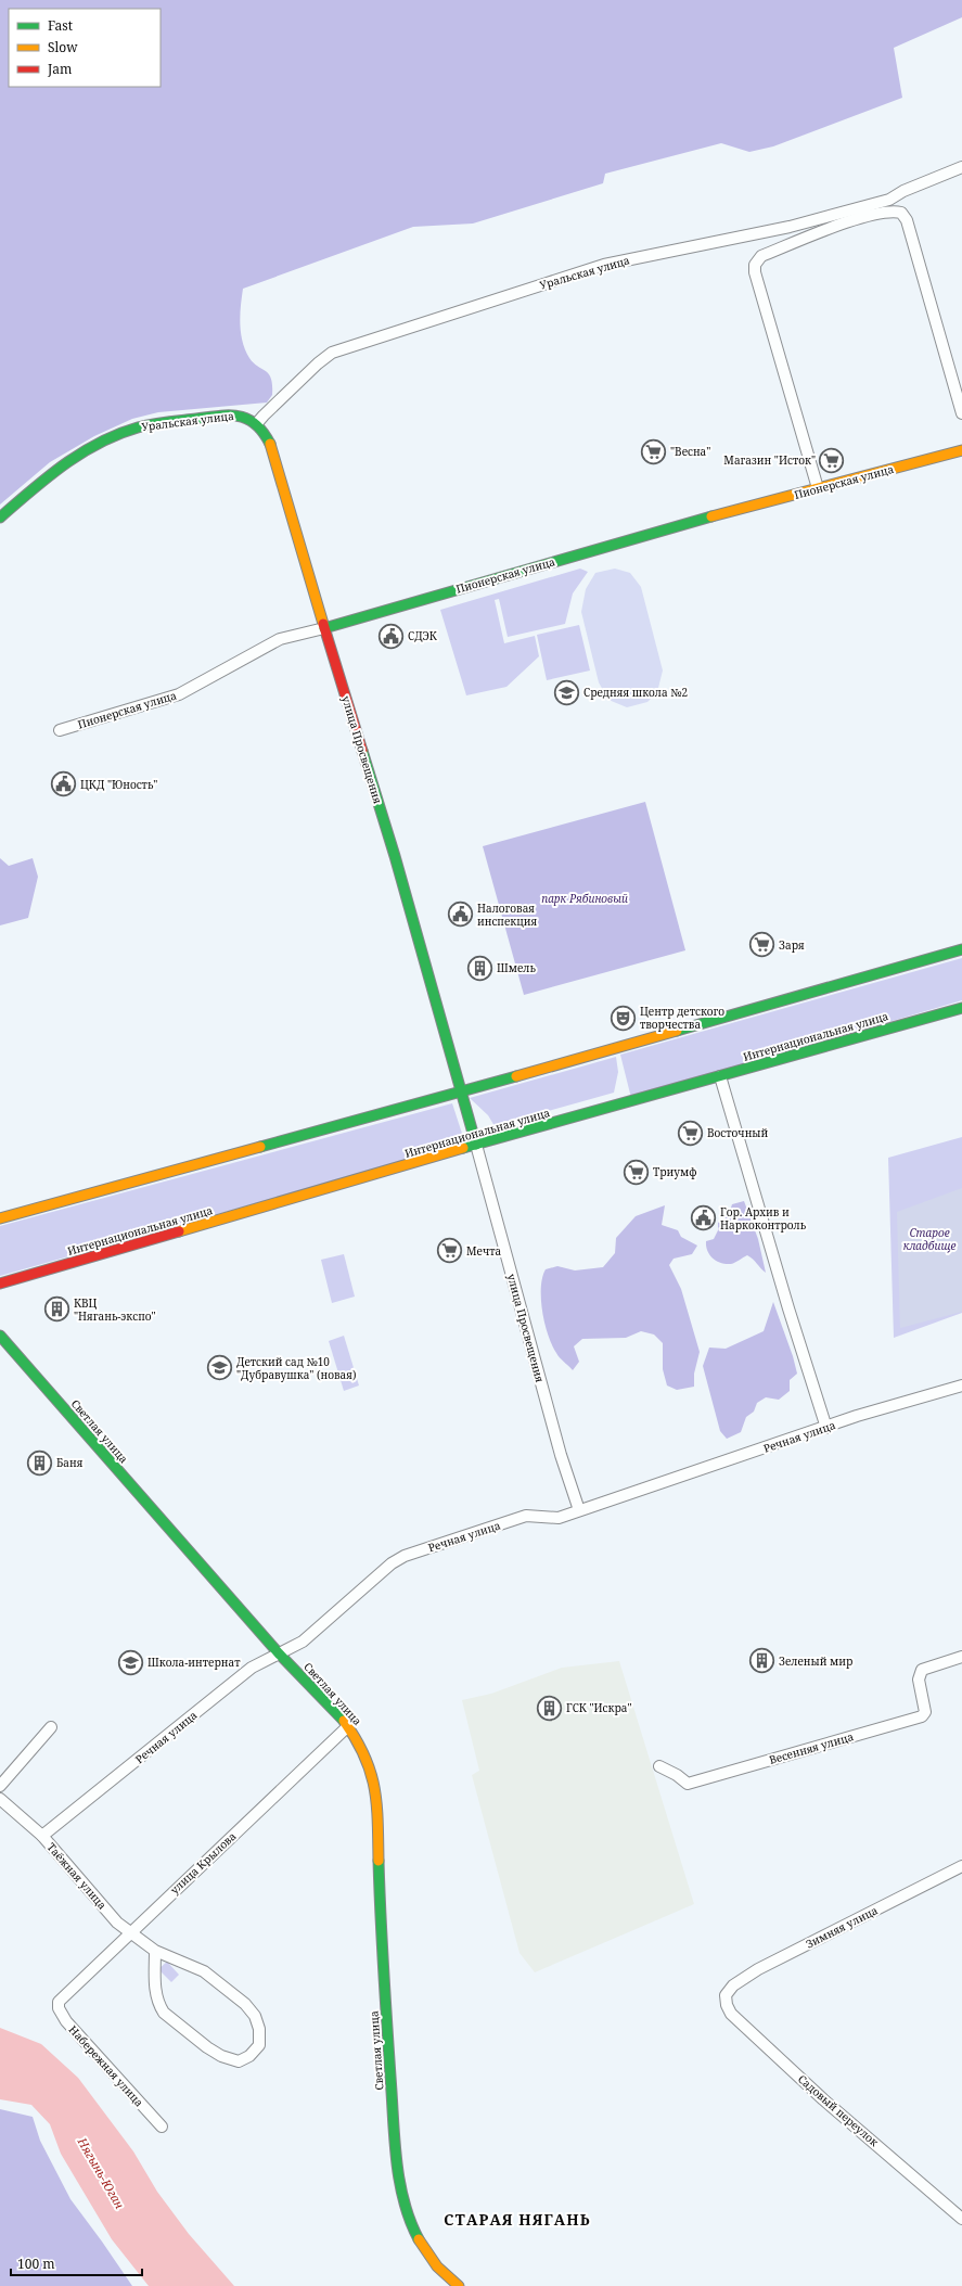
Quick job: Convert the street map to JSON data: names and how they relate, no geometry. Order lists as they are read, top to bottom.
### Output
{
  "streets": {
    "street": [
      "Уральская улица",
      "Пионерская улица",
      "улица Просвещения",
      "Интернациональная улица",
      "Светлая улица",
      "Речная улица",
      "Весенняя улица",
      "улица Крылова",
      "Таёжная улица",
      "Зимняя улица",
      "Набережная улица",
      "Садовый переулок"
    ]
  },
  "crossings": [
    ["Уральская улица", "улица Просвещения"],
    ["Пионерская улица", "улица Просвещения"],
    ["улица Просвещения", "Интернациональная улица"],
    ["улица Просвещения", "Речная улица"],
    ["Светлая улица", "Речная улица"],
    ["Светлая улица", "улица Крылова"],
    ["Речная улица", "Таёжная улица"],
    ["улица Крылова", "Таёжная улица"],
    ["улица Крылова", "Набережная улица"],
    ["Зимняя улица", "Садовый переулок"]
  ],
  "districts": ["СТАРАЯ НЯГАНЬ"],
  "water": ["Нягынь-Юган"],
  "parks": ["парк Рябиновый", "Старое кладбище"],
  "places": {
    "supermarket": [
      "\"Весна\"",
      "Магазин \"Исток\"",
      "Заря",
      "Восточный",
      "Триумф",
      "Мечта"
    ],
    "public building": [
      "СДЭК",
      "ЦКД \"Юность\"",
      "Налоговая инспекция",
      "Гор. Архив и Наркоконтроль"
    ],
    "school or university": ["Средняя школа №2", "Детский сад №10 \"Дубравушка\" (новая)", "Школа-интернат"],
    "building": [
      "Шмель",
      "КВЦ \"Нягань-экспо\"",
      "Баня",
      "Зеленый мир",
      "ГСК \"Искра\""
    ],
    "theatre": ["Центр детского творчества"]
  },
  "legend": ["Fast", "Slow", "Jam"],
  "scale_bar": "100 m"
}
